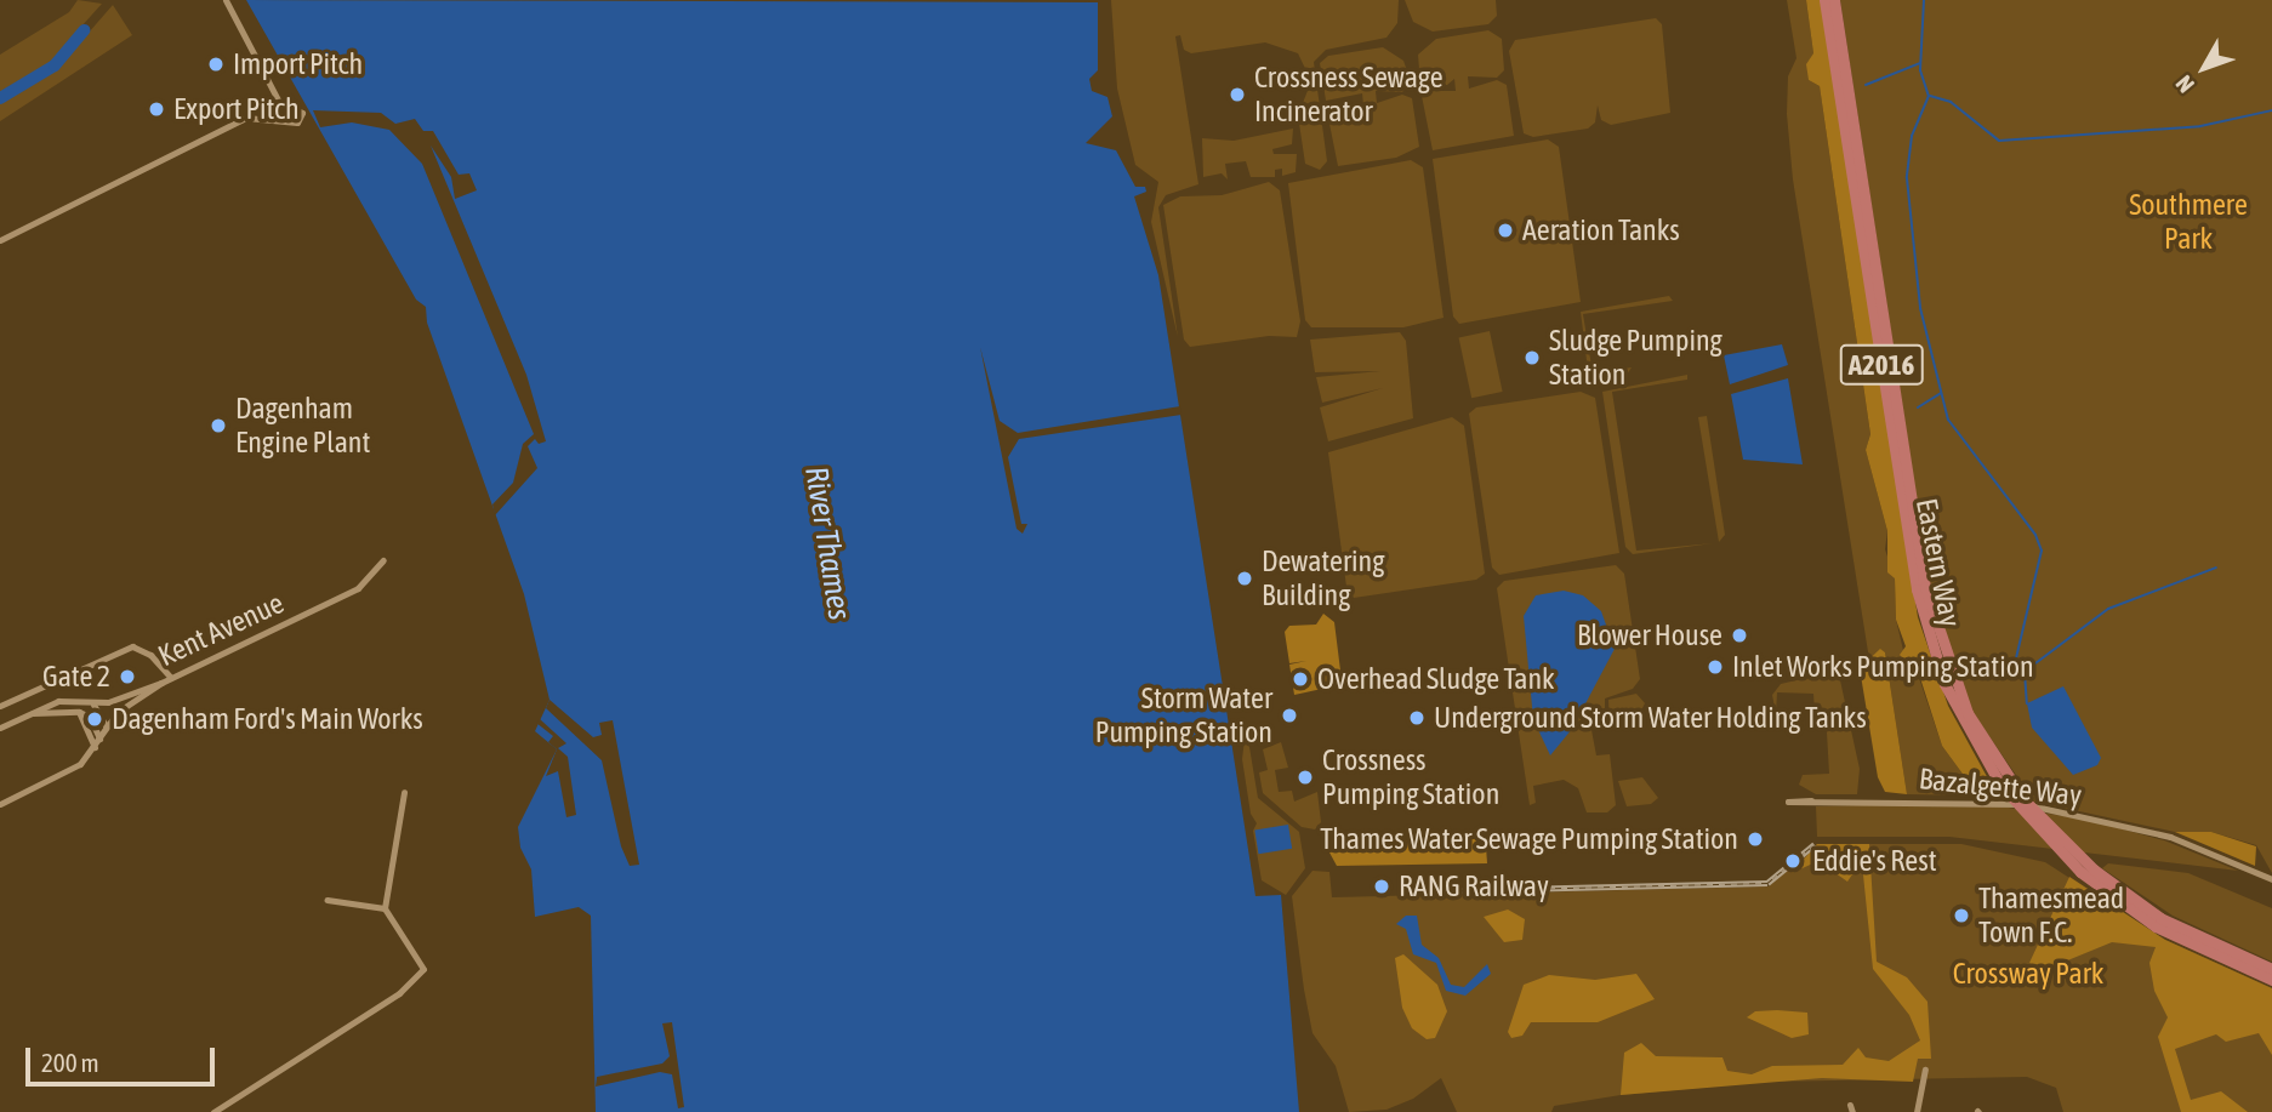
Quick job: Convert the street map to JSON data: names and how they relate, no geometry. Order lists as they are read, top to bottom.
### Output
{
  "streets": {
    "main road": ["A2016", "Eastern Way"],
    "street": ["Kent Avenue", "Bazalgette Way"]
  },
  "water": ["River Thames"],
  "parks": ["Southmere Park", "Crossway Park"],
  "places": [
    "Import Pitch",
    "Crossness Sewage Incinerator",
    "Export Pitch",
    "Aeration Tanks",
    "Sludge Pumping Station",
    "Dagenham Engine Plant",
    "Dewatering Building",
    "Blower House",
    "Inlet Works Pumping Station",
    "Gate 2",
    "Overhead Sludge Tank",
    "Storm Water Pumping Station",
    "Underground Storm Water Holding Tanks",
    "Dagenham Ford's Main Works",
    "Crossness Pumping Station",
    "Thames Water Sewage Pumping Station",
    "Eddie's Rest",
    "RANG Railway",
    "Thamesmead Town F.C."
  ],
  "scale_bar": "200 m",
  "north": "bottom left"
}
